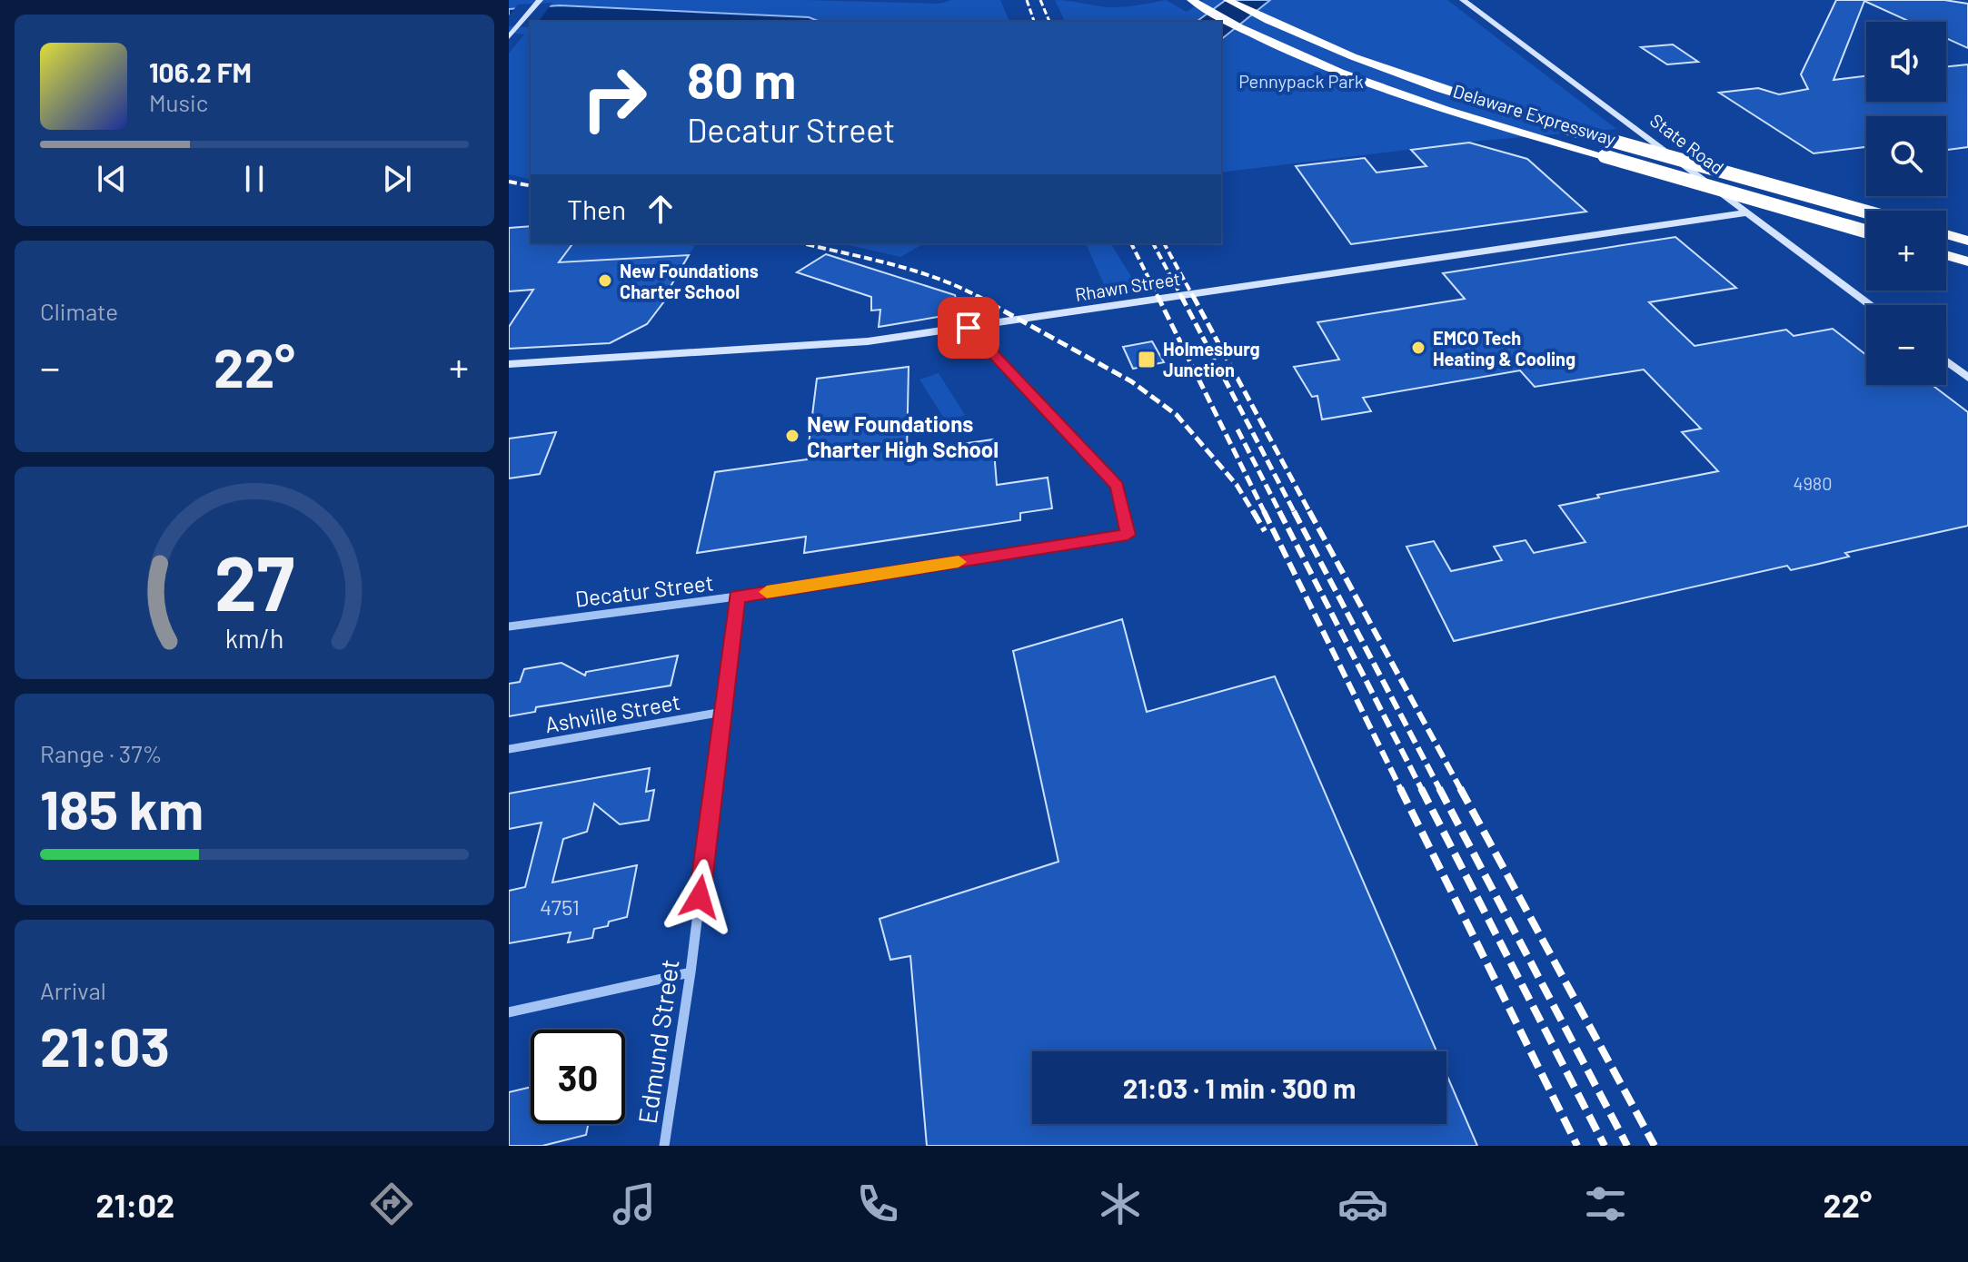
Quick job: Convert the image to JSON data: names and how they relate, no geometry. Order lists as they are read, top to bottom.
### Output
{
  "streets": {
    "highway": ["Delaware Expressway"],
    "main road": ["State Road", "Rhawn Street"],
    "street": ["Decatur Street", "Ashville Street", "Edmund Street"]
  },
  "crossings": [
    ["State Road", "Rhawn Street"],
    ["Rhawn Street", "Decatur Street"],
    ["Decatur Street", "Edmund Street"],
    ["Ashville Street", "Edmund Street"]
  ],
  "parks": ["Pennypack Park"],
  "places": {
    "other": ["New Foundations Charter School", "EMCO Tech Heating & Cooling", "New Foundations Charter High School"],
    "transit": ["Holmesburg Junction"]
  },
  "house_numbers": ["4980", "4751"],
  "page": {
    "map_buttons": ["+", "−"],
    "turn": ["80 m", "Decatur Street"],
    "song": ["106.2 FM", "Music"],
    "then": "Then",
    "tile": [
      "Climate",
      ["Range · 37%", "185 km"],
      ["Arrival", "21:03"]
    ],
    "heat": ["−", "22°", "+"],
    "limit": "30",
    "trip": "21:03 · 1 min · 300 m",
    "tabs": ["21:02", "22°"],
    "gauge": ["27", "km/h"]
  }
}
